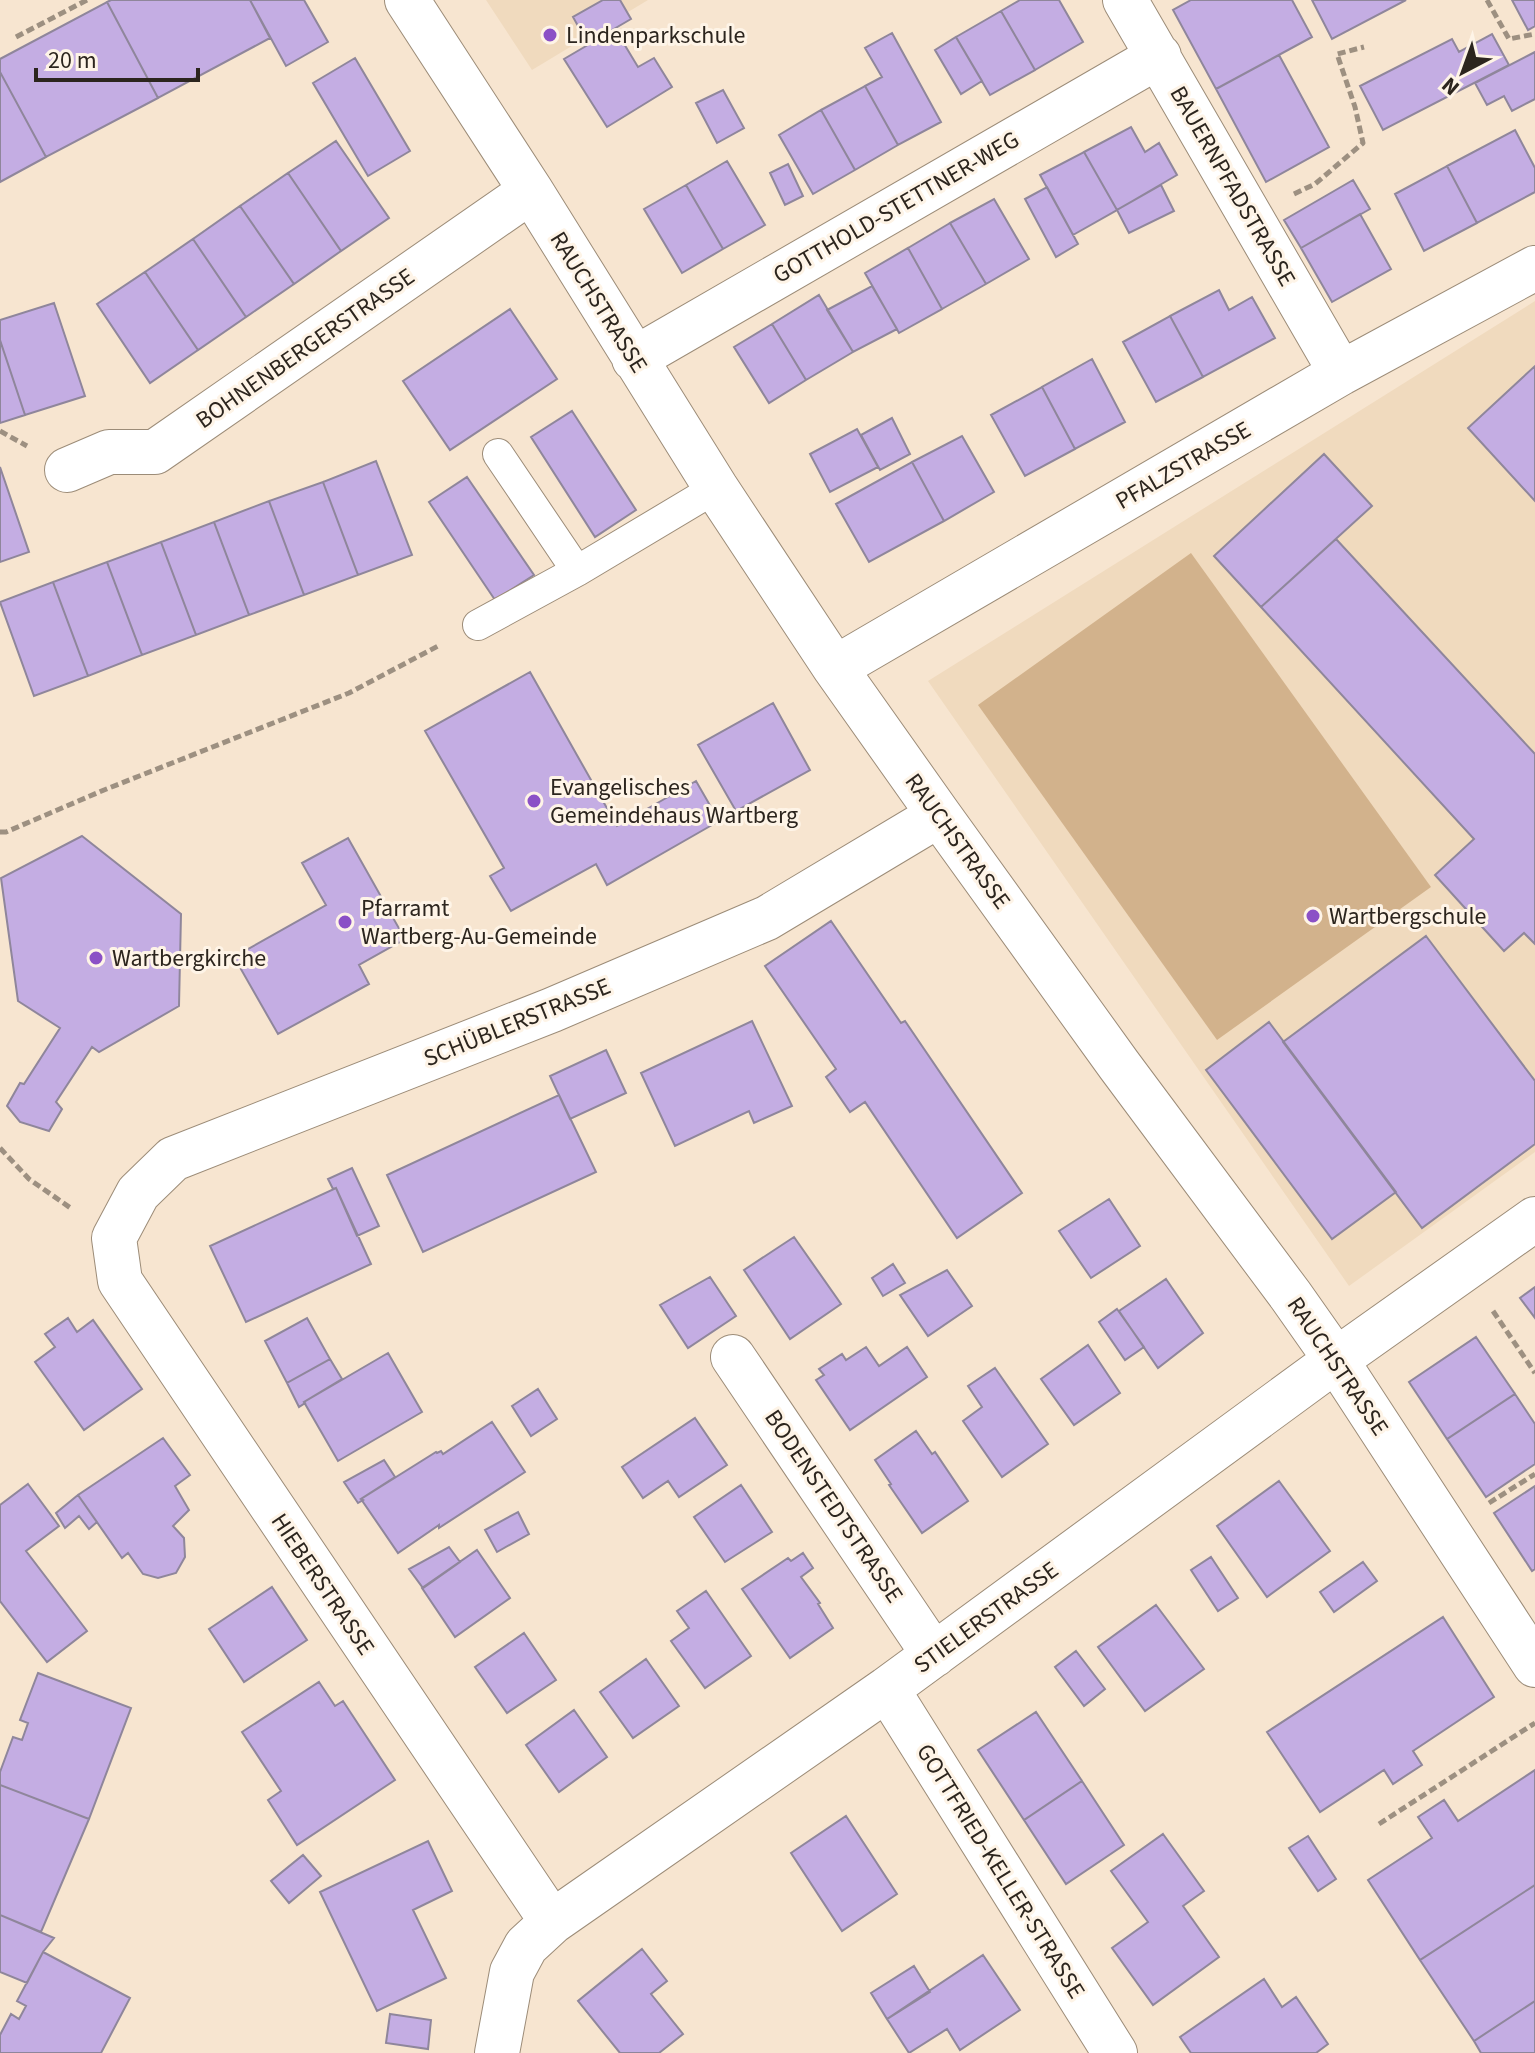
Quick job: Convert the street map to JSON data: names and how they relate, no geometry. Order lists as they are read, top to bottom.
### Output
{
  "streets": {
    "street": [
      "BAUERNPFADSTRASSE",
      "GOTTHOLD-STETTNER-WEG",
      "RAUCHSTRASSE",
      "BOHNENBERGERSTRASSE",
      "PFALZSTRASSE",
      "SCHÜBLERSTRASSE",
      "BODENSTEDTSTRASSE",
      "HIEBERSTRASSE",
      "STIELERSTRASSE",
      "GOTTFRIED-KELLER-STRASSE"
    ]
  },
  "crossings": [
    ["BAUERNPFADSTRASSE", "GOTTHOLD-STETTNER-WEG"],
    ["BAUERNPFADSTRASSE", "PFALZSTRASSE"],
    ["GOTTHOLD-STETTNER-WEG", "RAUCHSTRASSE"],
    ["RAUCHSTRASSE", "BOHNENBERGERSTRASSE"],
    ["RAUCHSTRASSE", "PFALZSTRASSE"],
    ["RAUCHSTRASSE", "SCHÜBLERSTRASSE"],
    ["RAUCHSTRASSE", "STIELERSTRASSE"],
    ["SCHÜBLERSTRASSE", "HIEBERSTRASSE"],
    ["BODENSTEDTSTRASSE", "STIELERSTRASSE"],
    ["HIEBERSTRASSE", "STIELERSTRASSE"],
    ["STIELERSTRASSE", "GOTTFRIED-KELLER-STRASSE"]
  ],
  "places": [
    "Lindenparkschule",
    "Evangelisches Gemeindehaus Wartberg",
    "Wartbergschule",
    "Pfarramt Wartberg-Au-Gemeinde",
    "Wartbergkirche"
  ],
  "scale_bar": "20 m",
  "north": "bottom left"
}
